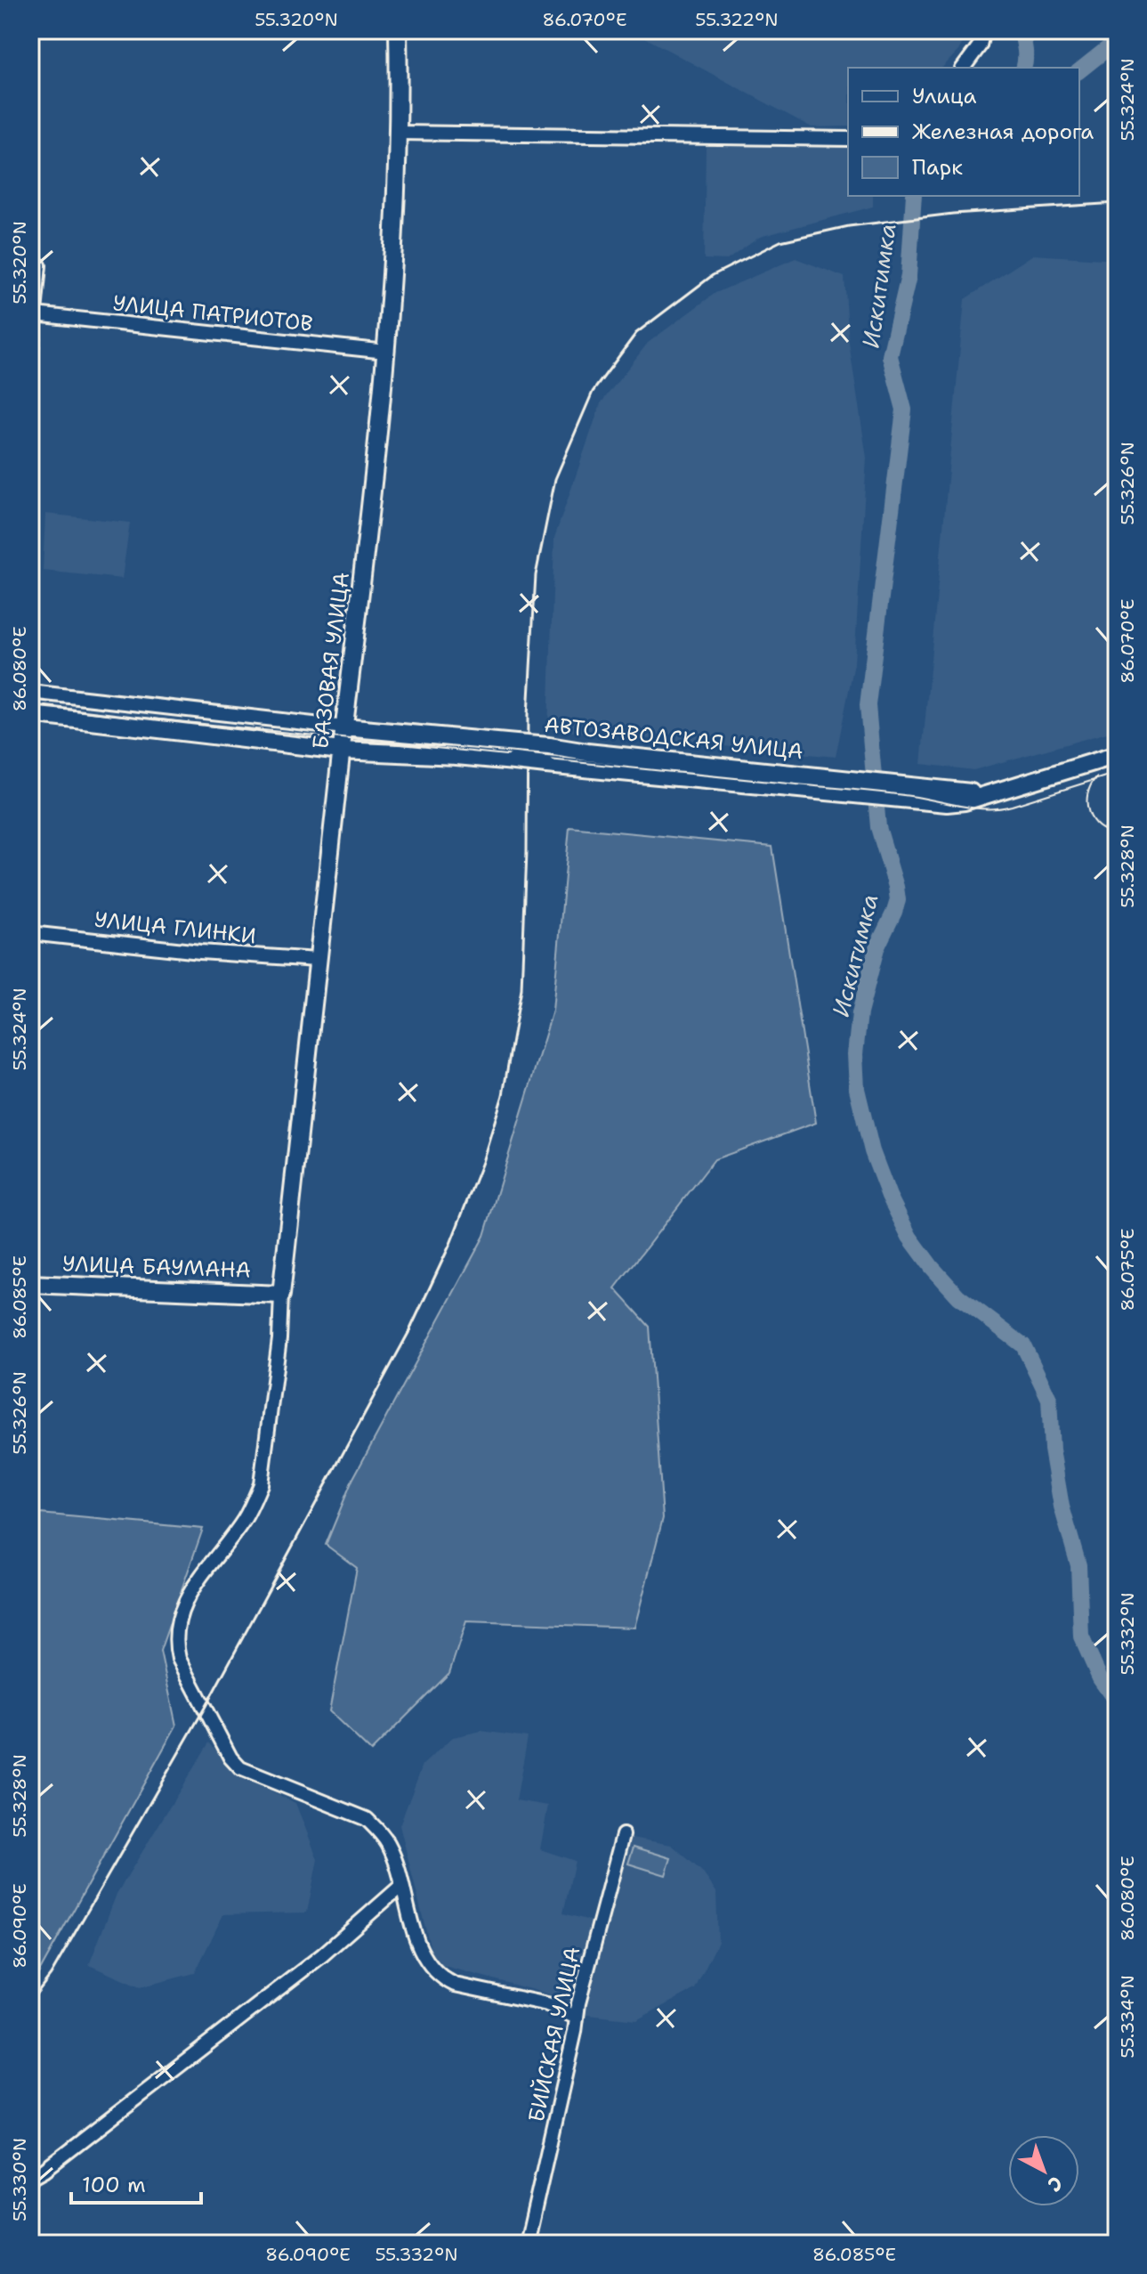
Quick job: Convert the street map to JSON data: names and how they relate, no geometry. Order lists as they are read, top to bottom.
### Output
{
  "streets": {
    "main road": ["БАЗОВАЯ УЛИЦА", "АВТОЗАВОДСКАЯ УЛИЦА", "УЛИЦА БАУМАНА"],
    "street": ["УЛИЦА ПАТРИОТОВ", "УЛИЦА ГЛИНКИ", "БИЙСКАЯ УЛИЦА"]
  },
  "crossings": [
    ["УЛИЦА ПАТРИОТОВ", "БАЗОВАЯ УЛИЦА"],
    ["БАЗОВАЯ УЛИЦА", "АВТОЗАВОДСКАЯ УЛИЦА"],
    ["БАЗОВАЯ УЛИЦА", "УЛИЦА ГЛИНКИ"],
    ["БАЗОВАЯ УЛИЦА", "УЛИЦА БАУМАНА"]
  ],
  "water": ["Искитимка"],
  "legend": ["Улица", "Железная дорога", "Парк"],
  "scale_bar": "100 m",
  "north": "bottom right",
  "coordinates": [
    "55.320°N",
    "86.070°E",
    "55.322°N",
    "55.324°N",
    "55.326°N",
    "86.080°E",
    "55.328°N",
    "86.075°E",
    "86.085°E",
    "55.332°N",
    "86.090°E",
    "55.334°N",
    "55.330°N"
  ]
}
